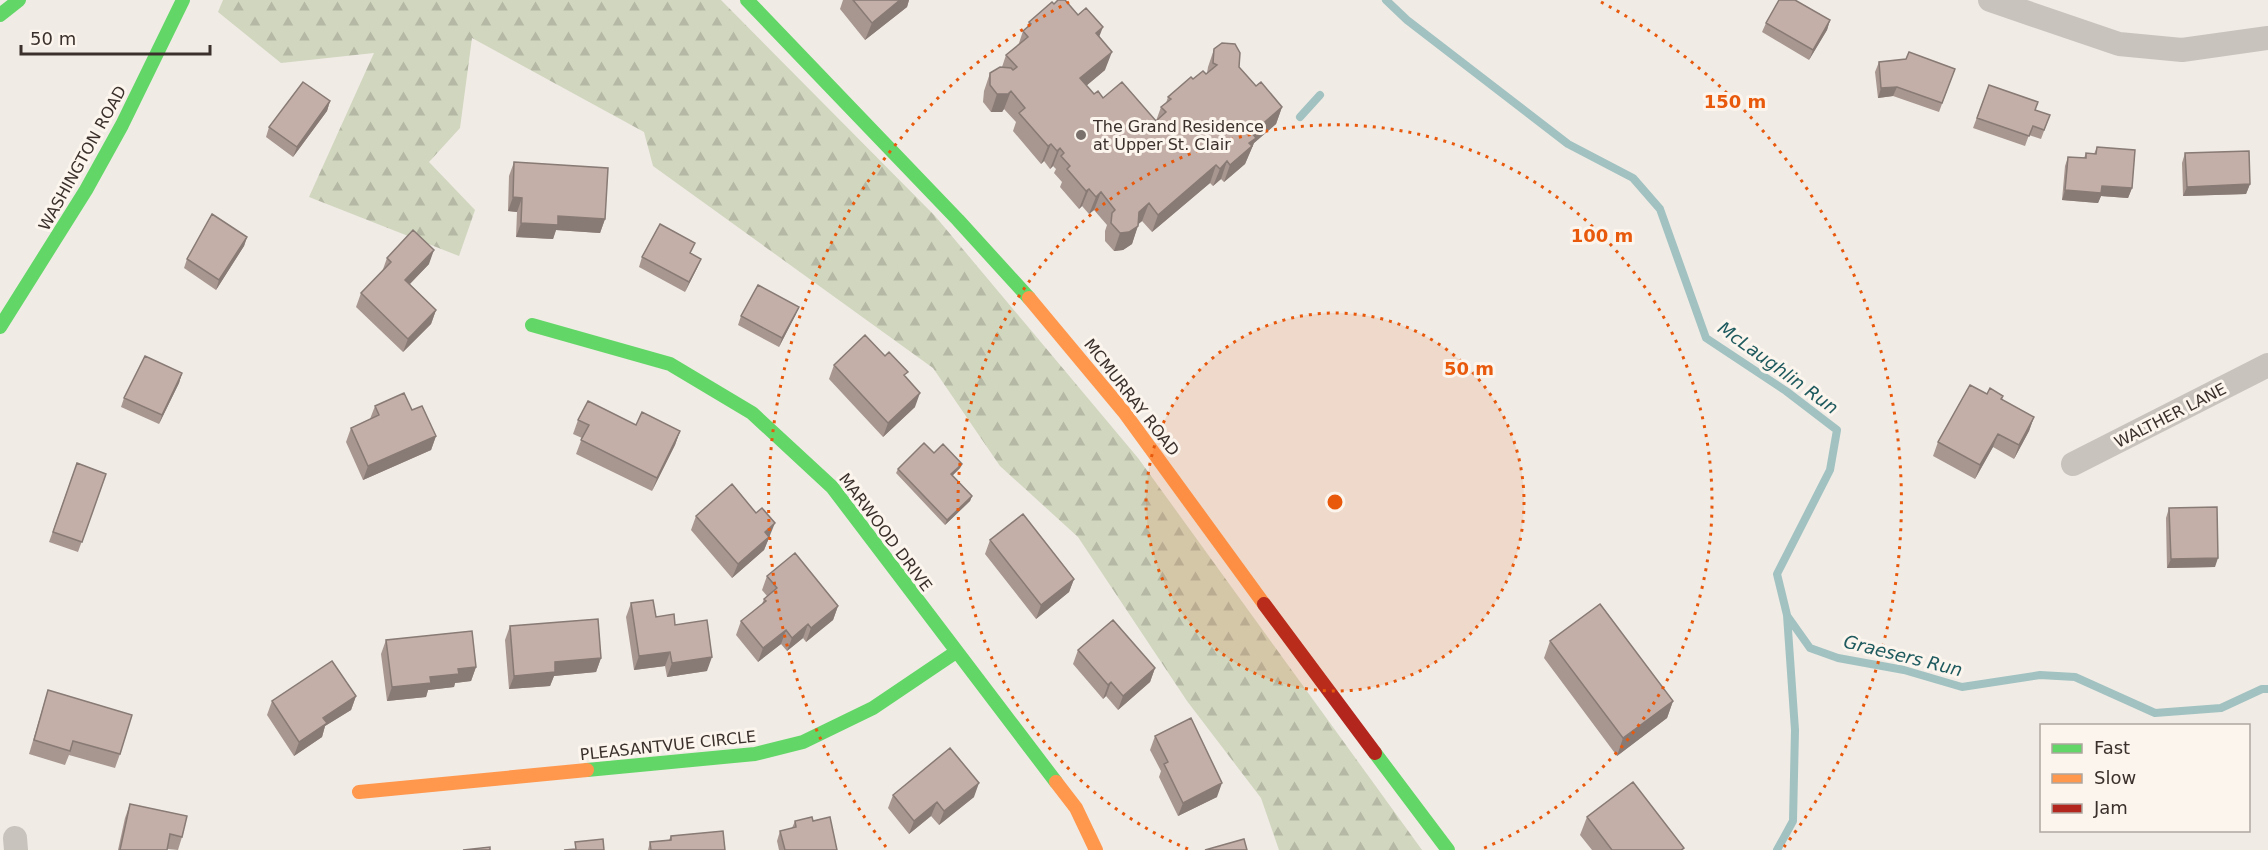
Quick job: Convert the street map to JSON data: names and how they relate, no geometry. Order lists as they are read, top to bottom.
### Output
{
  "streets": {
    "main road": [
      "WASHINGTON ROAD",
      "MCMURRAY ROAD",
      "MARWOOD DRIVE",
      "PLEASANTVUE CIRCLE"
    ],
    "street": ["WALTHER LANE"]
  },
  "crossings": [
    ["MARWOOD DRIVE", "PLEASANTVUE CIRCLE"]
  ],
  "water": ["McLaughlin Run", "Graesers Run"],
  "places": ["The Grand Residence at Upper St. Clair"],
  "legend": ["Fast", "Slow", "Jam"],
  "scale_bar": "50 m",
  "rings": ["150 m", "100 m", "50 m"]
}
